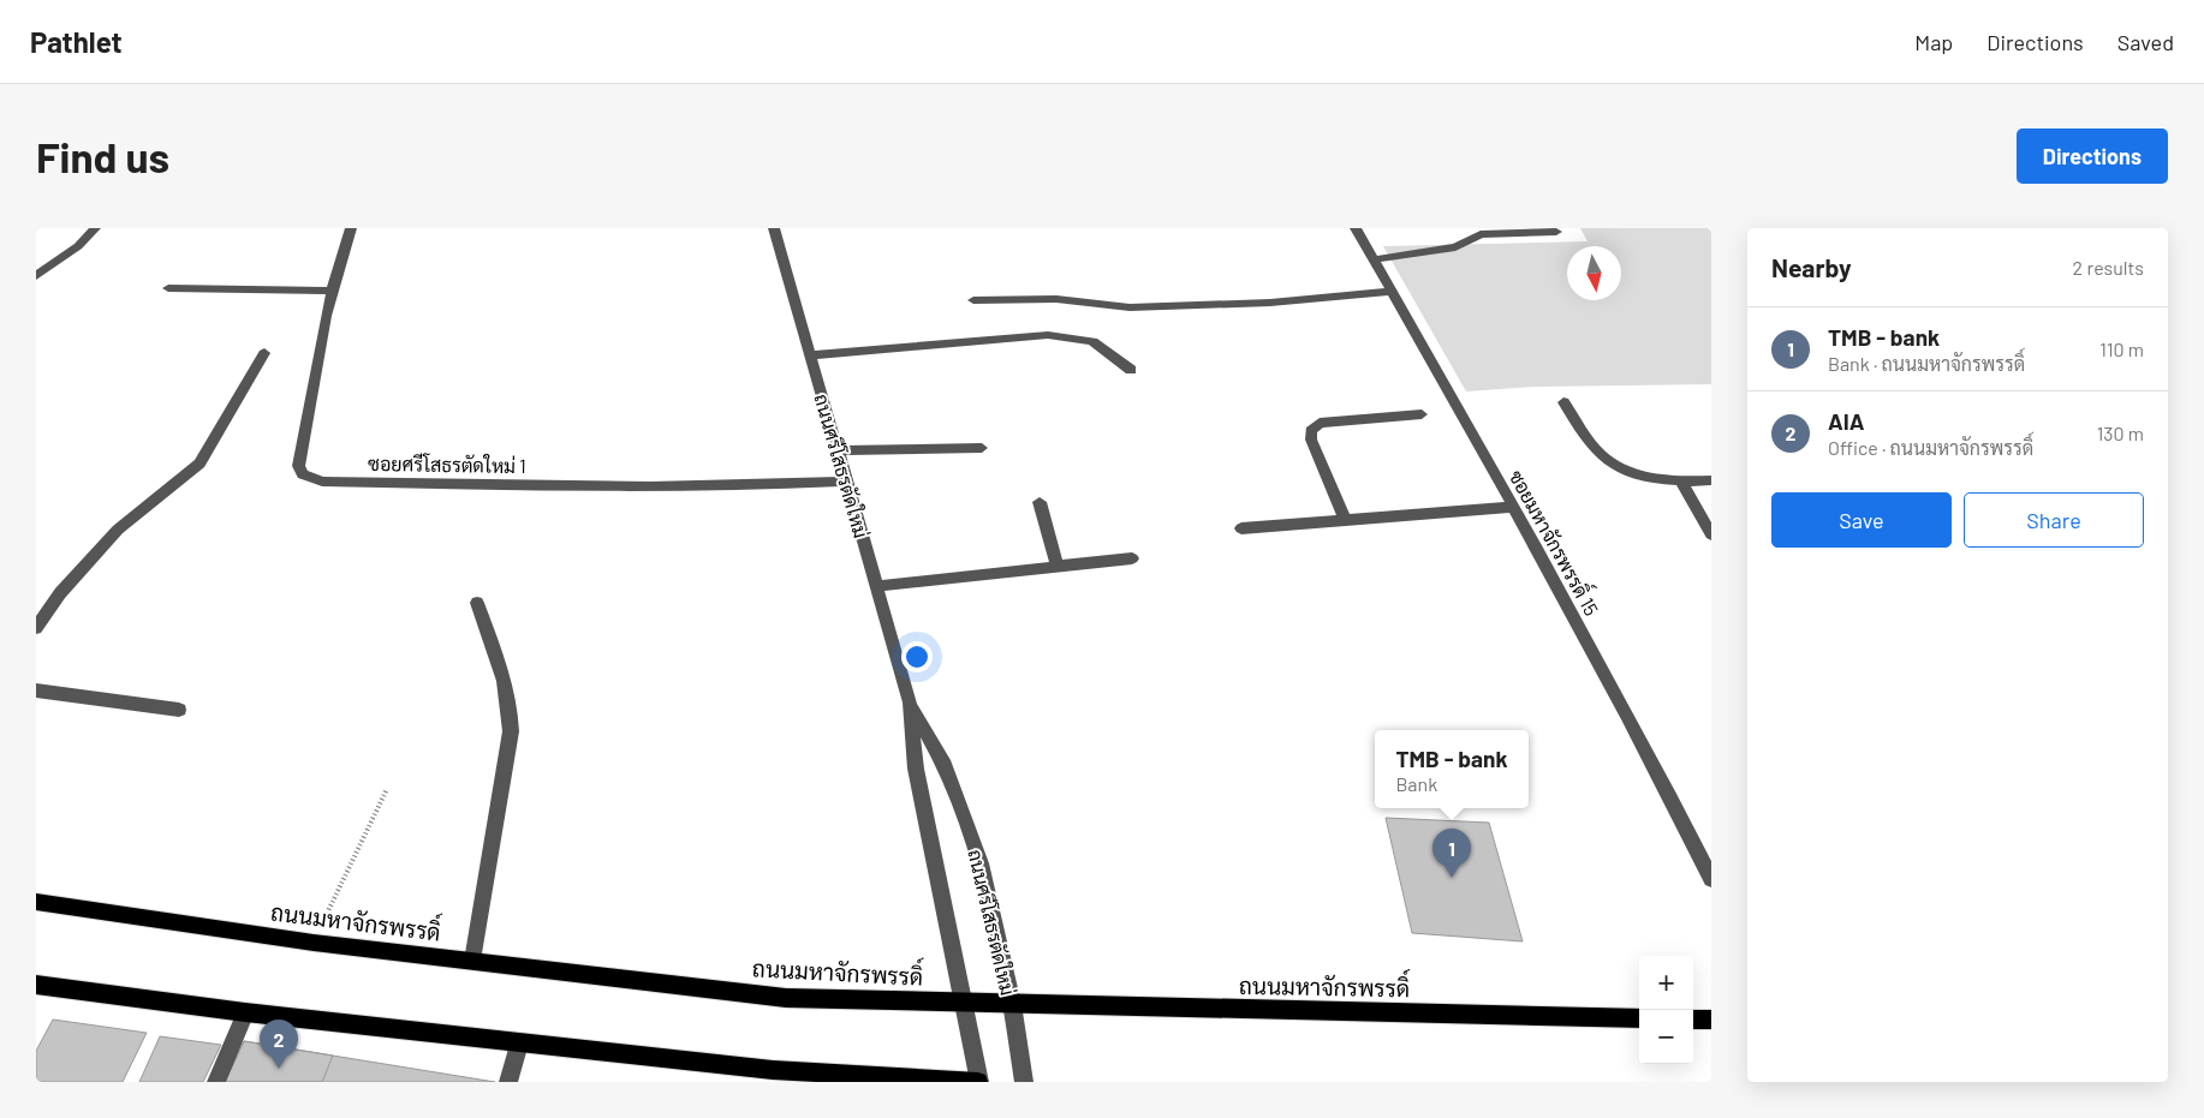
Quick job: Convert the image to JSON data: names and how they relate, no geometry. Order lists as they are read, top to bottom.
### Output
{
  "streets": {
    "main road": ["ถนนมหาจักรพรรดิ์"],
    "street": ["ซอยศรีโสธรตัดใหม่ 1", "ถนนศรีโสธรตัดใหม่", "ซอยมหาจักรพรรดิ์ 15"]
  },
  "crossings": [
    ["ซอยศรีโสธรตัดใหม่ 1", "ถนนศรีโสธรตัดใหม่"],
    ["ถนนศรีโสธรตัดใหม่", "ถนนมหาจักรพรรดิ์"]
  ],
  "north": "bottom",
  "page": {
    "header": "Pathlet",
    "nav": ["Map", "Directions", "Saved"],
    "buttons": [
      "Directions",
      ["Save", "Share"]
    ],
    "title": "Find us",
    "heading": ["Nearby", "2 results"],
    "list": [
      {
        "mark": "1",
        "name": "TMB - bank",
        "note": "Bank · ถนนมหาจักรพรรดิ์",
        "value": "110 m"
      },
      {
        "mark": "2",
        "name": "AIA",
        "note": "Office · ถนนมหาจักรพรรดิ์",
        "value": "130 m"
      }
    ],
    "popup": ["TMB - bank", "Bank"],
    "pins": ["1", "2"],
    "map_buttons": ["+", "−"]
  }
}
